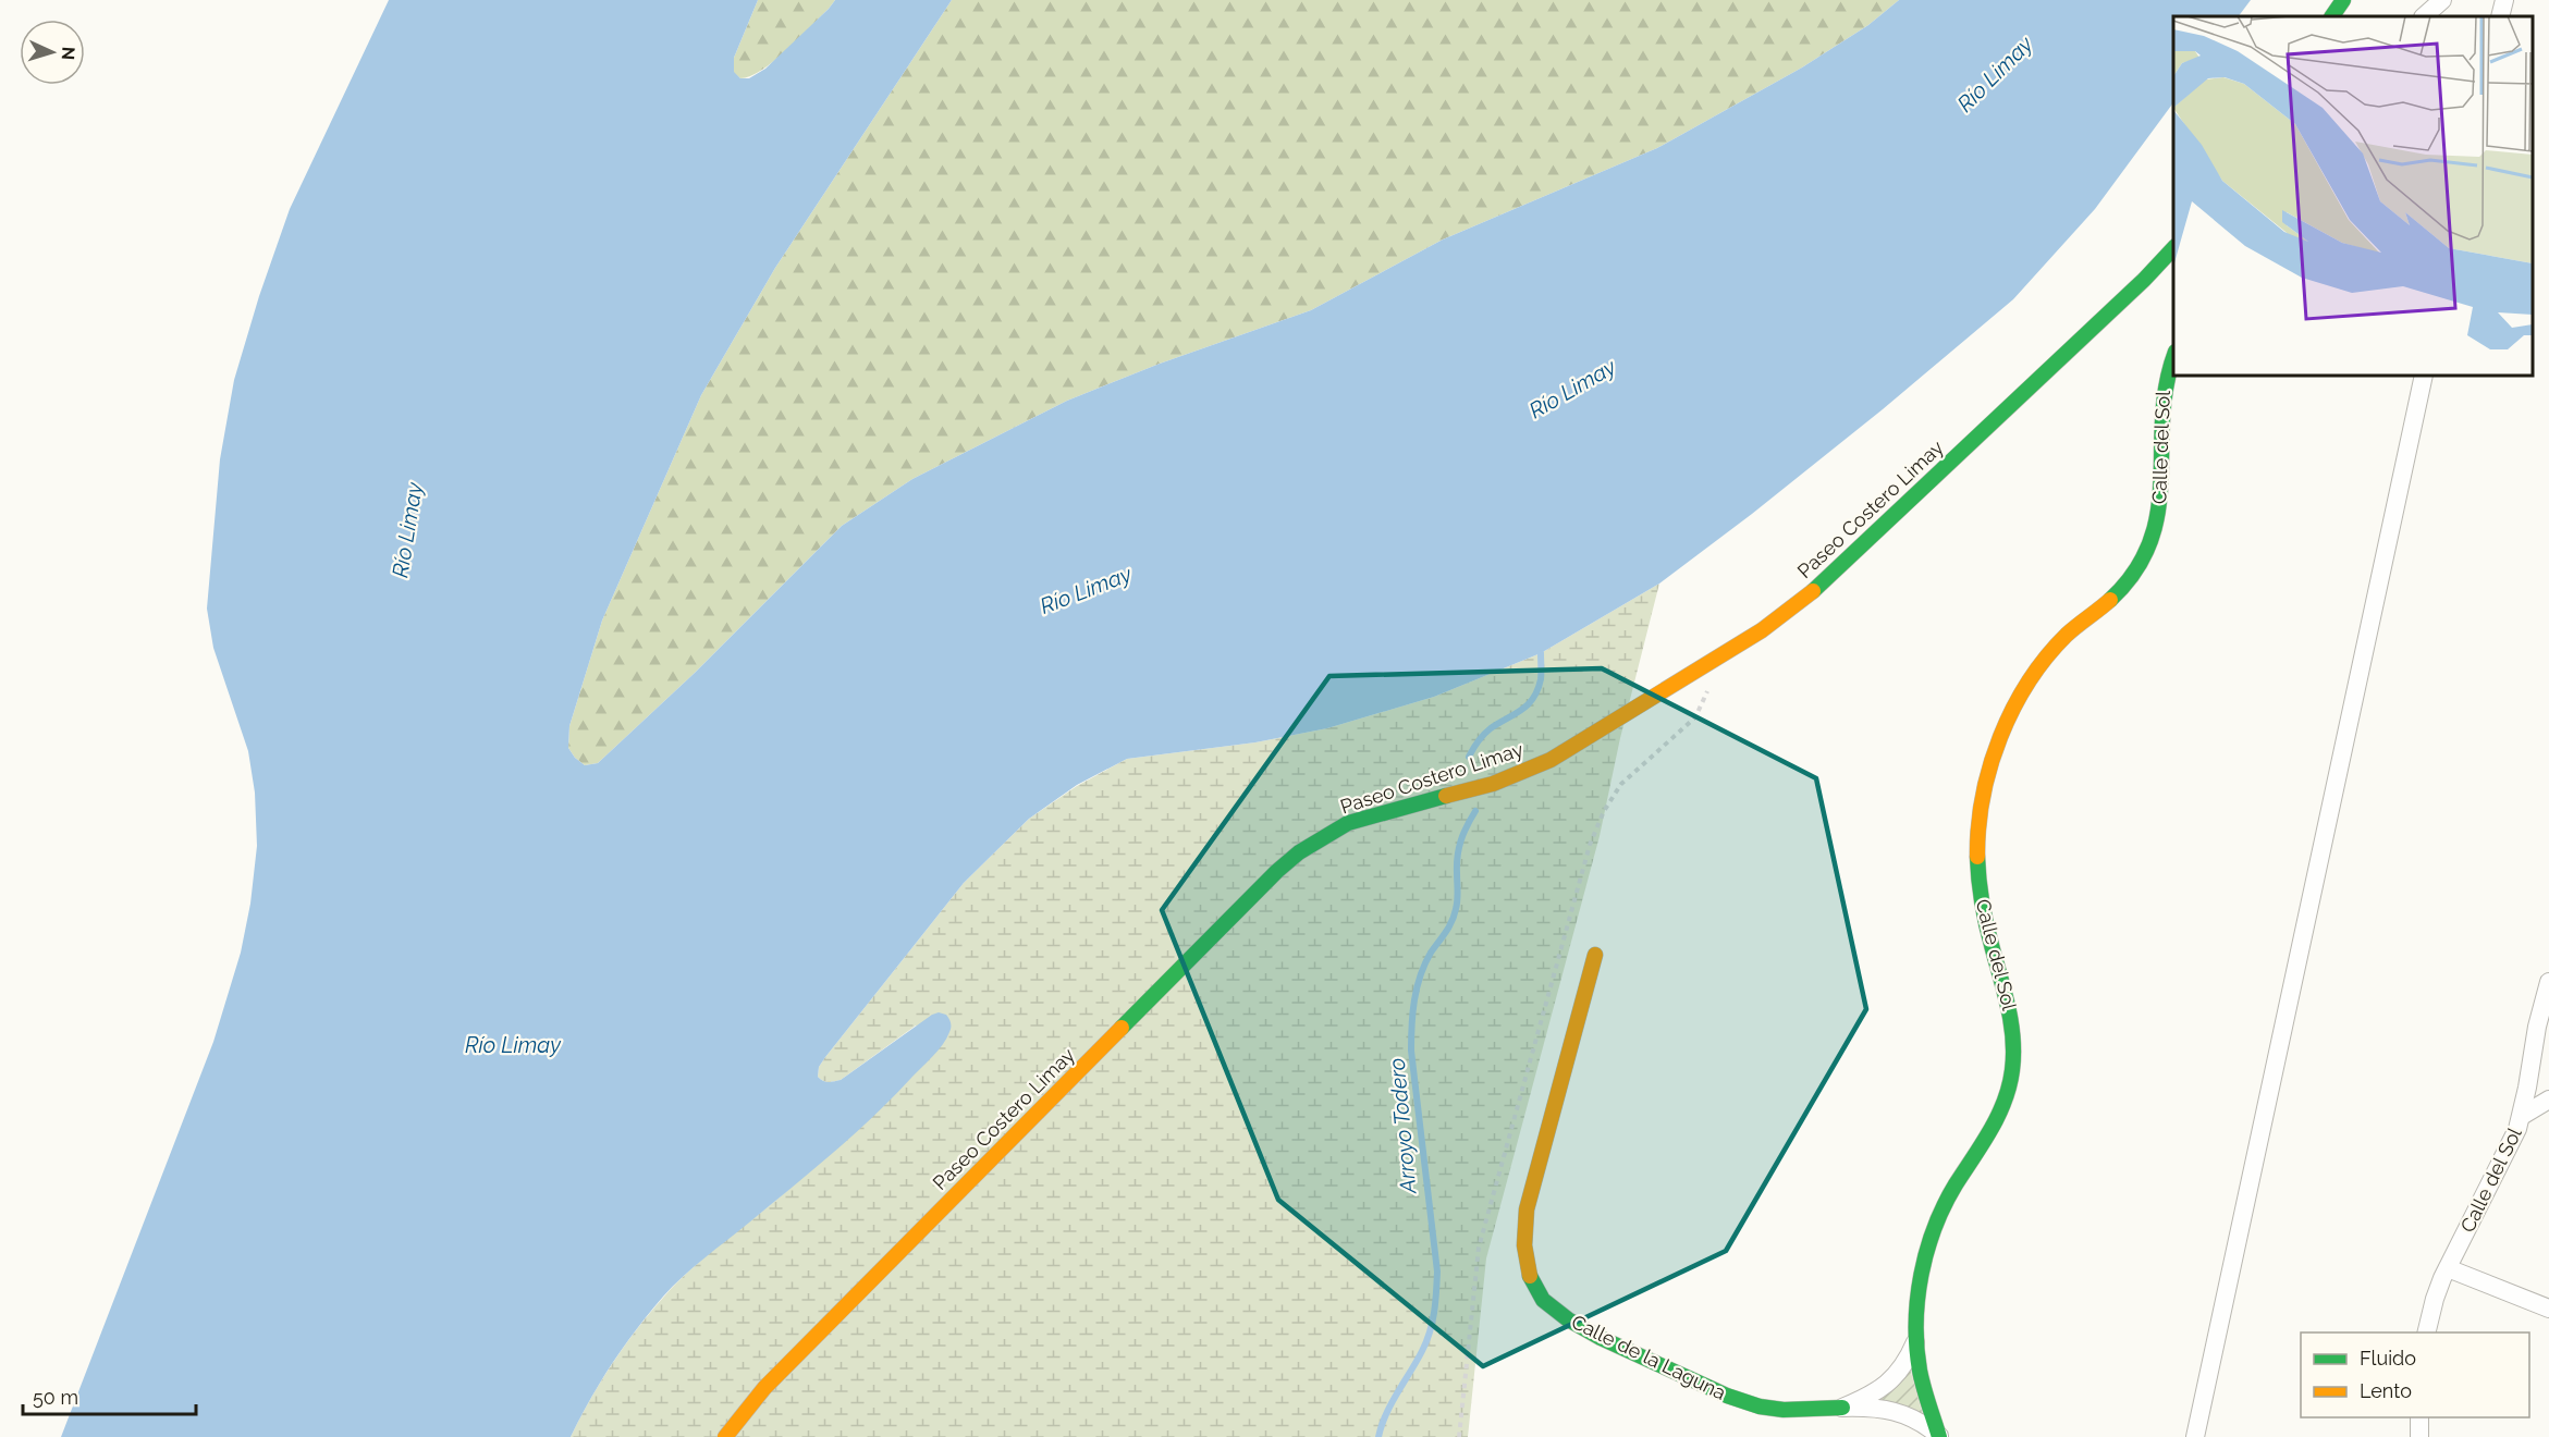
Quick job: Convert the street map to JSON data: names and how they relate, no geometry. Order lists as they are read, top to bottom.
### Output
{
  "streets": {
    "street": ["Calle del Sol", "Paseo Costero Limay", "Calle de la Laguna"]
  },
  "crossings": [
    ["Calle del Sol", "Calle de la Laguna"]
  ],
  "water": ["Río Limay", "Arroyo Todero"],
  "legend": ["Fluido", "Lento"],
  "scale_bar": "50 m",
  "north": "right"
}
